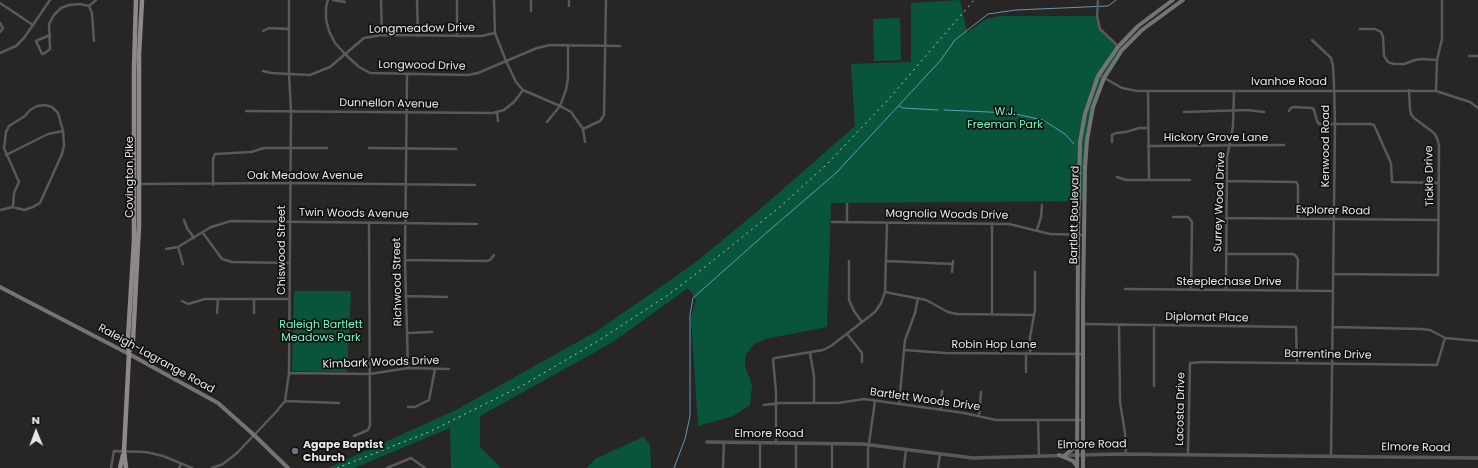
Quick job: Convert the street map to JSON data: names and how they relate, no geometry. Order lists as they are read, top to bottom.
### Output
{
  "streets": {
    "main road": ["Covington Pike", "Bartlett Boulevard", "Raleigh-Lagrange Road"],
    "street": [
      "Longmeadow Drive",
      "Longwood Drive",
      "Ivanhoe Road",
      "Dunnellon Avenue",
      "Hickory Grove Lane",
      "Kenwood Road",
      "Oak Meadow Avenue",
      "Tickle Drive",
      "Surrey Wood Drive",
      "Explorer Road",
      "Twin Woods Avenue",
      "Magnolia Woods Drive",
      "Chiswood Street",
      "Richwood Street",
      "Steeplechase Drive",
      "Diplomat Place",
      "Robin Hop Lane",
      "Barrentine Drive",
      "Kimbark Woods Drive",
      "Bartlett Woods Drive",
      "Lacosta Drive",
      "Elmore Road"
    ]
  },
  "crossings": [
    ["Longmeadow Drive", "Longwood Drive"],
    ["Longmeadow Drive", "Chiswood Street"],
    ["Longwood Drive", "Richwood Street"],
    ["Ivanhoe Road", "Kenwood Road"],
    ["Ivanhoe Road", "Tickle Drive"],
    ["Ivanhoe Road", "Surrey Wood Drive"],
    ["Ivanhoe Road", "Bartlett Boulevard"],
    ["Dunnellon Avenue", "Chiswood Street"],
    ["Dunnellon Avenue", "Richwood Street"],
    ["Hickory Grove Lane", "Surrey Wood Drive"],
    ["Kenwood Road", "Tickle Drive"],
    ["Kenwood Road", "Explorer Road"],
    ["Kenwood Road", "Steeplechase Drive"],
    ["Kenwood Road", "Barrentine Drive"],
    ["Kenwood Road", "Elmore Road"],
    ["Oak Meadow Avenue", "Covington Pike"],
    ["Oak Meadow Avenue", "Chiswood Street"],
    ["Oak Meadow Avenue", "Richwood Street"],
    ["Tickle Drive", "Explorer Road"],
    ["Covington Pike", "Raleigh-Lagrange Road"],
    ["Surrey Wood Drive", "Explorer Road"],
    ["Surrey Wood Drive", "Steeplechase Drive"],
    ["Twin Woods Avenue", "Chiswood Street"],
    ["Twin Woods Avenue", "Richwood Street"],
    ["Magnolia Woods Drive", "Bartlett Boulevard"],
    ["Bartlett Boulevard", "Diplomat Place"],
    ["Bartlett Boulevard", "Robin Hop Lane"],
    ["Bartlett Boulevard", "Bartlett Woods Drive"],
    ["Bartlett Boulevard", "Elmore Road"],
    ["Chiswood Street", "Kimbark Woods Drive"],
    ["Richwood Street", "Kimbark Woods Drive"],
    ["Diplomat Place", "Barrentine Drive"],
    ["Barrentine Drive", "Lacosta Drive"],
    ["Lacosta Drive", "Elmore Road"]
  ],
  "parks": ["W.J. Freeman Park", "Raleigh Bartlett Meadows Park"],
  "places": ["Agape Baptist Church"],
  "north": "top"
}
